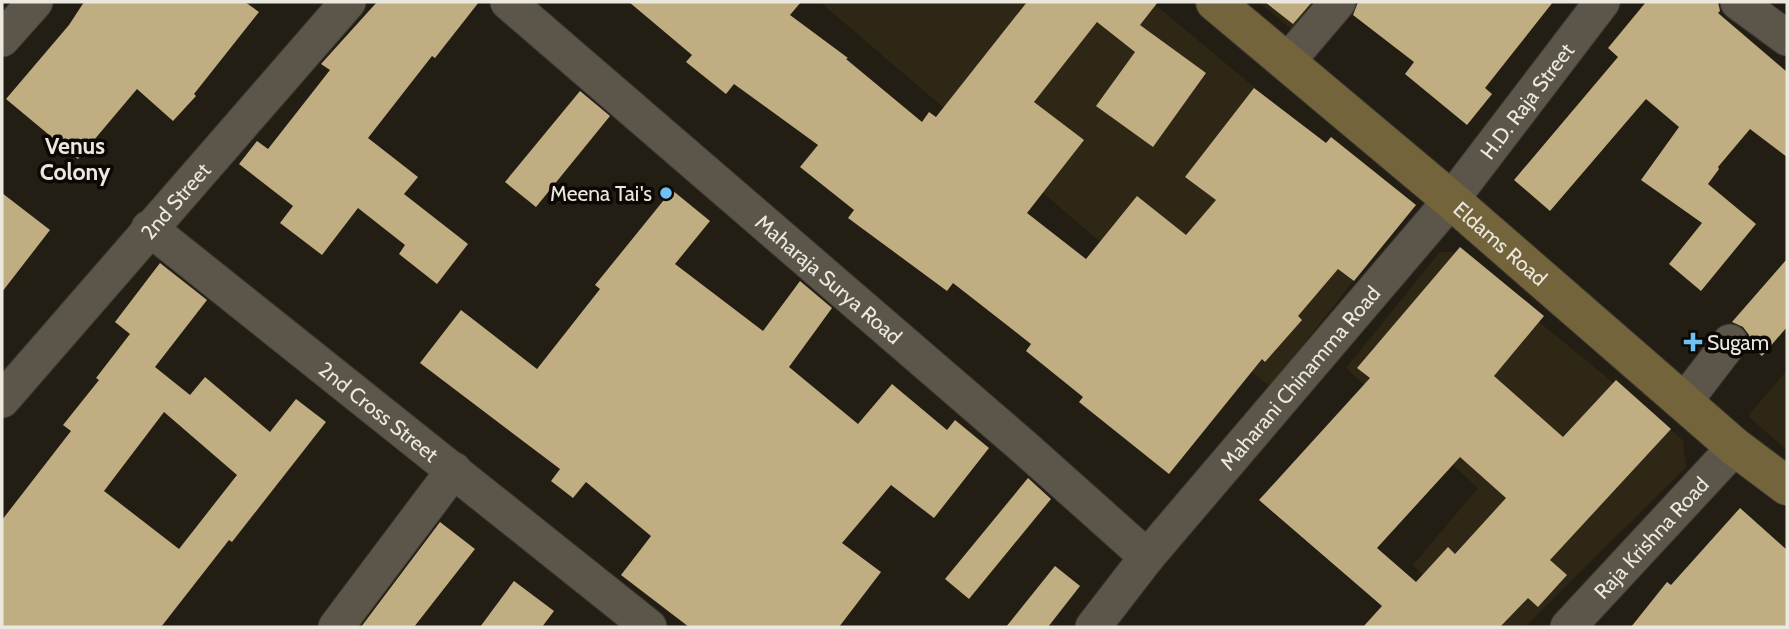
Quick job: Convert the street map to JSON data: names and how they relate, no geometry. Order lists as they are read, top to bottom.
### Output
{
  "streets": {
    "main road": ["Eldams Road"],
    "street": [
      "H.D. Raja Street",
      "2nd Street",
      "Maharaja Surya Road",
      "Maharani Chinamma Road",
      "2nd Cross Street",
      "Raja Krishna Road"
    ]
  },
  "crossings": [
    ["H.D. Raja Street", "Eldams Road"],
    ["H.D. Raja Street", "Maharani Chinamma Road"],
    ["2nd Street", "2nd Cross Street"],
    ["Eldams Road", "Maharani Chinamma Road"],
    ["Eldams Road", "Raja Krishna Road"],
    ["Maharaja Surya Road", "Maharani Chinamma Road"]
  ],
  "districts": ["Venus Colony"],
  "places": {
    "other": ["Meena Tai's"],
    "health": ["Sugam"]
  }
}
